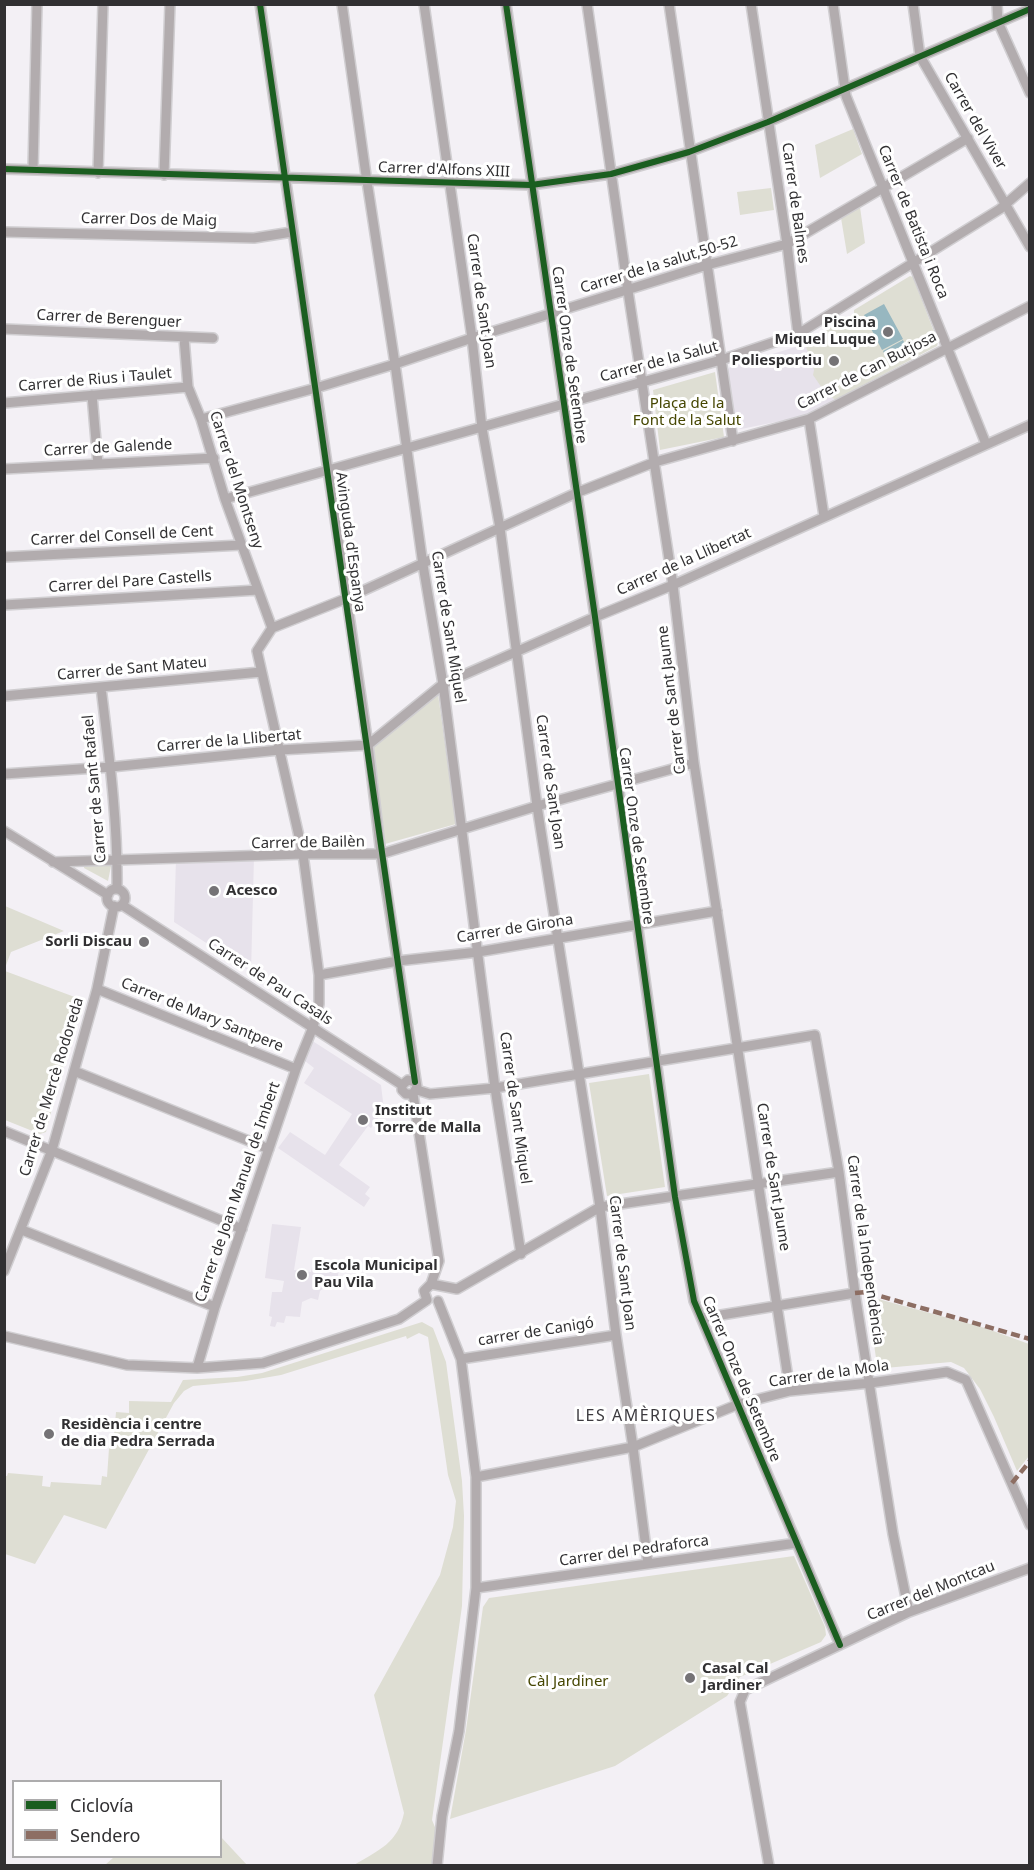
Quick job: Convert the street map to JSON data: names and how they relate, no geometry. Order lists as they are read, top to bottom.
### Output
{
  "streets": {
    "street": [
      "Carrer del Viver",
      "Carrer d'Alfons XIII",
      "Carrer de Balmes",
      "Carrer Dos de Maig",
      "Carrer de Batista i Roca",
      "Carrer de la salut,50-52",
      "Carrer de Sant Joan",
      "Carrer de Berenguer",
      "Carrer Onze de Setembre",
      "Carrer de la Salut",
      "Carrer de Can Butjosa",
      "Carrer de Rius i Taulet",
      "Carrer de Galende",
      "Carrer del Montseny",
      "Carrer del Consell de Cent",
      "Avinguda d'Espanya",
      "Carrer de la Llibertat",
      "Carrer del Pare Castells",
      "Carrer de Sant Miquel",
      "Carrer de Sant Mateu",
      "Carrer de Sant Jaume",
      "Carrer de Sant Rafael",
      "Carrer de Bailèn",
      "Carrer de Girona",
      "Carrer de Pau Casals",
      "Carrer de Mary Santpere",
      "Carrer de Mercè Rodoreda",
      "Carrer de Joan Manuel de Imbert",
      "Carrer de la Independència",
      "carrer de Canigó",
      "Carrer de la Mola",
      "Carrer del Pedraforca",
      "Carrer del Montcau"
    ]
  },
  "crossings": [
    ["Carrer del Viver", "Carrer d'Alfons XIII"],
    ["Carrer del Viver", "Carrer de la salut,50-52"],
    ["Carrer del Viver", "Carrer de la Salut"],
    ["Carrer d'Alfons XIII", "Carrer de Balmes"],
    ["Carrer d'Alfons XIII", "Carrer de Batista i Roca"],
    ["Carrer d'Alfons XIII", "Carrer de Sant Joan"],
    ["Carrer d'Alfons XIII", "Carrer Onze de Setembre"],
    ["Carrer d'Alfons XIII", "Avinguda d'Espanya"],
    ["Carrer d'Alfons XIII", "Carrer de Sant Miquel"],
    ["Carrer d'Alfons XIII", "Carrer de Sant Jaume"],
    ["Carrer de Balmes", "Carrer de la salut,50-52"],
    ["Carrer de Balmes", "Carrer de la Salut"],
    ["Carrer Dos de Maig", "Avinguda d'Espanya"],
    ["Carrer de Batista i Roca", "Carrer de la salut,50-52"],
    ["Carrer de Batista i Roca", "Carrer de la Salut"],
    ["Carrer de Batista i Roca", "Carrer de Can Butjosa"],
    ["Carrer de Batista i Roca", "Carrer de la Llibertat"],
    ["Carrer de la salut,50-52", "Carrer de Sant Joan"],
    ["Carrer de la salut,50-52", "Carrer Onze de Setembre"],
    ["Carrer de la salut,50-52", "Carrer del Montseny"],
    ["Carrer de la salut,50-52", "Avinguda d'Espanya"],
    ["Carrer de la salut,50-52", "Carrer de Sant Miquel"],
    ["Carrer de la salut,50-52", "Carrer de Sant Jaume"],
    ["Carrer de Sant Joan", "Carrer de la Salut"],
    ["Carrer de Sant Joan", "Carrer de Can Butjosa"],
    ["Carrer de Sant Joan", "Carrer de la Llibertat"],
    ["Carrer de Sant Joan", "Carrer de Bailèn"],
    ["Carrer de Sant Joan", "Carrer de Girona"],
    ["Carrer de Sant Joan", "carrer de Canigó"],
    ["Carrer de Sant Joan", "Carrer de la Mola"],
    ["Carrer de Sant Joan", "Carrer del Pedraforca"],
    ["Carrer de Berenguer", "Carrer del Montseny"],
    ["Carrer Onze de Setembre", "Carrer de la Salut"],
    ["Carrer Onze de Setembre", "Carrer de Can Butjosa"],
    ["Carrer Onze de Setembre", "Carrer de la Llibertat"],
    ["Carrer Onze de Setembre", "Carrer de Bailèn"],
    ["Carrer Onze de Setembre", "Carrer de Girona"],
    ["Carrer Onze de Setembre", "Carrer de la Mola"],
    ["Carrer Onze de Setembre", "Carrer del Pedraforca"],
    ["Carrer Onze de Setembre", "Carrer del Montcau"],
    ["Carrer de la Salut", "Carrer del Montseny"],
    ["Carrer de la Salut", "Avinguda d'Espanya"],
    ["Carrer de la Salut", "Carrer de Sant Miquel"],
    ["Carrer de la Salut", "Carrer de Sant Jaume"],
    ["Carrer de Can Butjosa", "Carrer del Montseny"],
    ["Carrer de Can Butjosa", "Avinguda d'Espanya"],
    ["Carrer de Can Butjosa", "Carrer de Sant Miquel"],
    ["Carrer de Can Butjosa", "Carrer de Sant Jaume"],
    ["Carrer de Can Butjosa", "Carrer de Joan Manuel de Imbert"],
    ["Carrer de Rius i Taulet", "Carrer del Montseny"],
    ["Carrer de Galende", "Carrer del Montseny"],
    ["Carrer del Montseny", "Carrer del Consell de Cent"],
    ["Carrer del Montseny", "Carrer del Pare Castells"],
    ["Carrer del Montseny", "Carrer de Joan Manuel de Imbert"],
    ["Avinguda d'Espanya", "Carrer de la Llibertat"],
    ["Avinguda d'Espanya", "Carrer de Bailèn"],
    ["Avinguda d'Espanya", "Carrer de Girona"],
    ["Avinguda d'Espanya", "Carrer de Pau Casals"],
    ["Carrer de la Llibertat", "Carrer de Sant Miquel"],
    ["Carrer de la Llibertat", "Carrer de Sant Jaume"],
    ["Carrer de la Llibertat", "Carrer de Sant Rafael"],
    ["Carrer de la Llibertat", "Carrer de Joan Manuel de Imbert"],
    ["Carrer de Sant Miquel", "Carrer de Bailèn"],
    ["Carrer de Sant Miquel", "Carrer de Girona"],
    ["Carrer de Sant Mateu", "Carrer de Sant Rafael"],
    ["Carrer de Sant Mateu", "Carrer de Joan Manuel de Imbert"],
    ["Carrer de Sant Jaume", "Carrer de Bailèn"],
    ["Carrer de Sant Jaume", "Carrer de Girona"],
    ["Carrer de Sant Jaume", "Carrer de la Independència"],
    ["Carrer de Sant Jaume", "Carrer de la Mola"],
    ["Carrer de Sant Rafael", "Carrer de Bailèn"],
    ["Carrer de Sant Rafael", "Carrer de Pau Casals"],
    ["Carrer de Sant Rafael", "Carrer de Mercè Rodoreda"],
    ["Carrer de Bailèn", "Carrer de Joan Manuel de Imbert"],
    ["Carrer de Girona", "Carrer de Joan Manuel de Imbert"],
    ["Carrer de Pau Casals", "Carrer de Mercè Rodoreda"],
    ["Carrer de Pau Casals", "Carrer de Joan Manuel de Imbert"],
    ["Carrer de Mary Santpere", "Carrer de Mercè Rodoreda"],
    ["Carrer de Mary Santpere", "Carrer de Joan Manuel de Imbert"],
    ["Carrer de la Independència", "Carrer de la Mola"],
    ["Carrer de la Independència", "Carrer del Montcau"]
  ],
  "districts": ["LES AMÈRIQUES"],
  "parks": ["Plaça de la Font de la Salut", "Càl Jardiner"],
  "places": [
    "Piscina Miquel Luque",
    "Poliesportiu",
    "Acesco",
    "Sorli Discau",
    "Institut Torre de Malla",
    "Escola Municipal Pau Vila",
    "Residència i centre de dia Pedra Serrada",
    "Casal Cal Jardiner"
  ],
  "legend": ["Ciclovía", "Sendero"]
}
